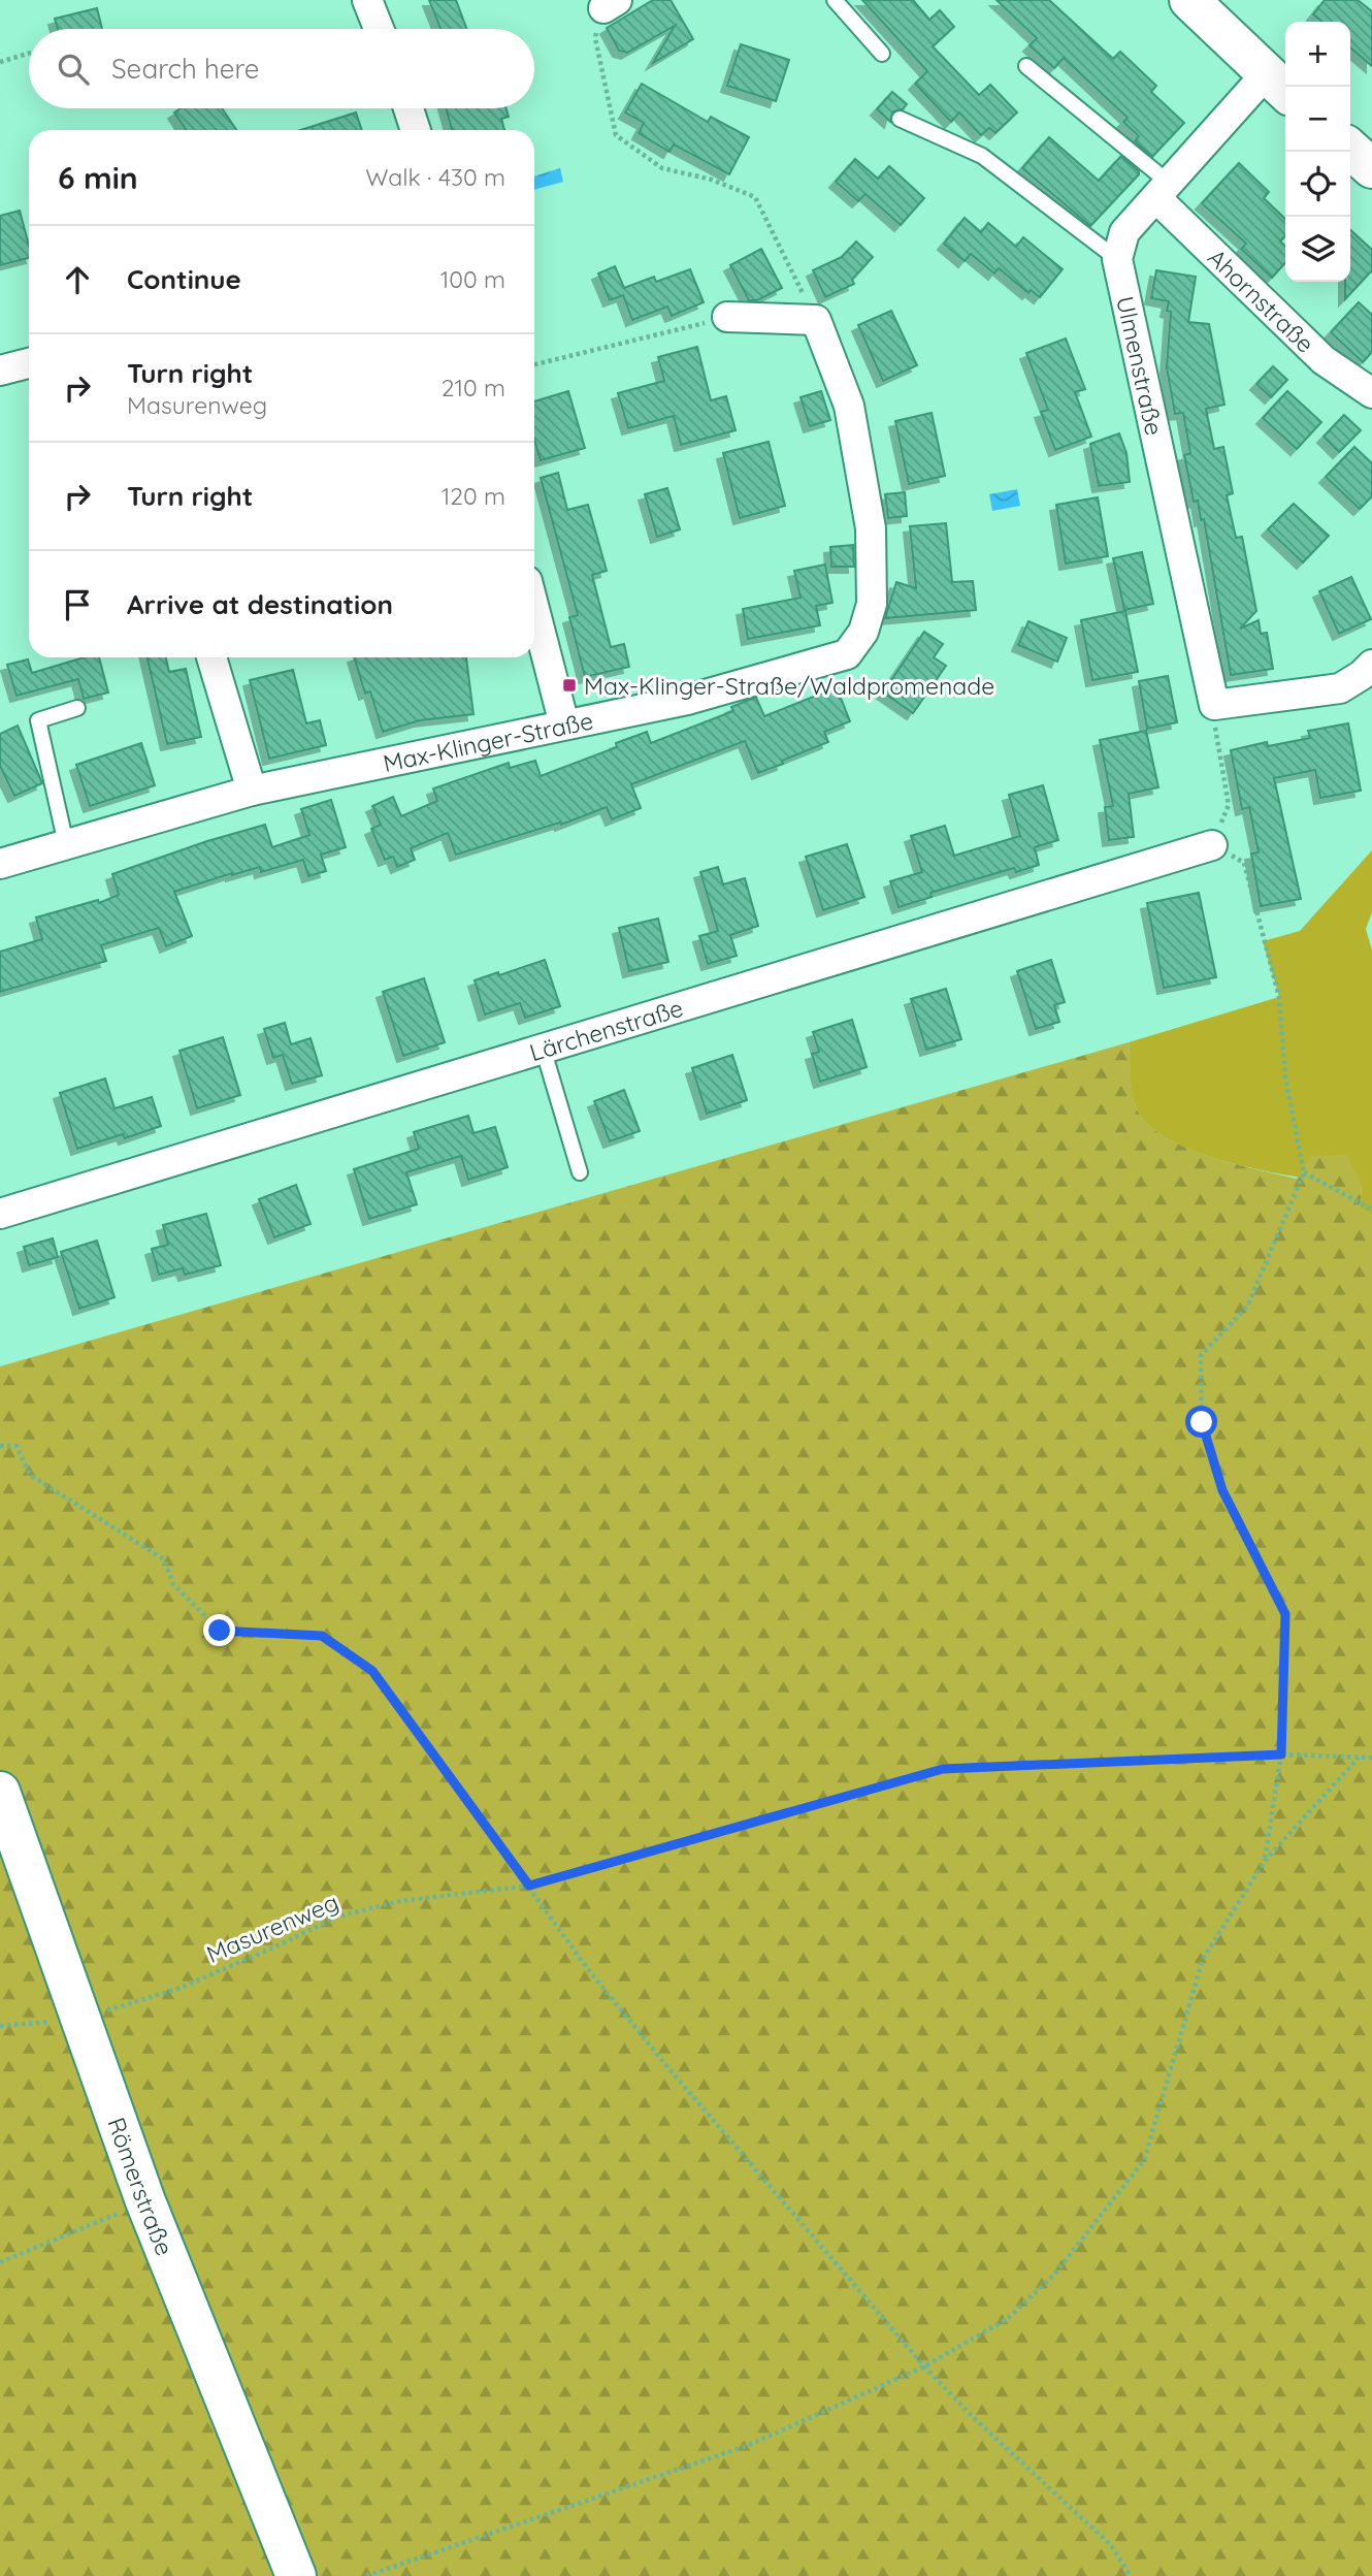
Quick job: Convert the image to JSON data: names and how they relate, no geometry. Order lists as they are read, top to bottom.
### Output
{
  "streets": {
    "street": [
      "Ahornstraße",
      "Ulmenstraße",
      "Max-Klinger-Straße",
      "Lärchenstraße",
      "Römerstraße"
    ],
    "path": ["Masurenweg"]
  },
  "crossings": [
    ["Masurenweg", "Römerstraße"]
  ],
  "places": {
    "transit": ["Max-Klinger-Straße/Waldpromenade"]
  },
  "page": {
    "map_buttons": ["+", "−"],
    "search": "Search here",
    "heading": ["6 min", "Walk · 430 m"],
    "list": [
      ["Continue", "100 m"],
      ["Turn right", "Masurenweg", "210 m"],
      ["Turn right", "120 m"],
      "Arrive at destination"
    ]
  }
}
